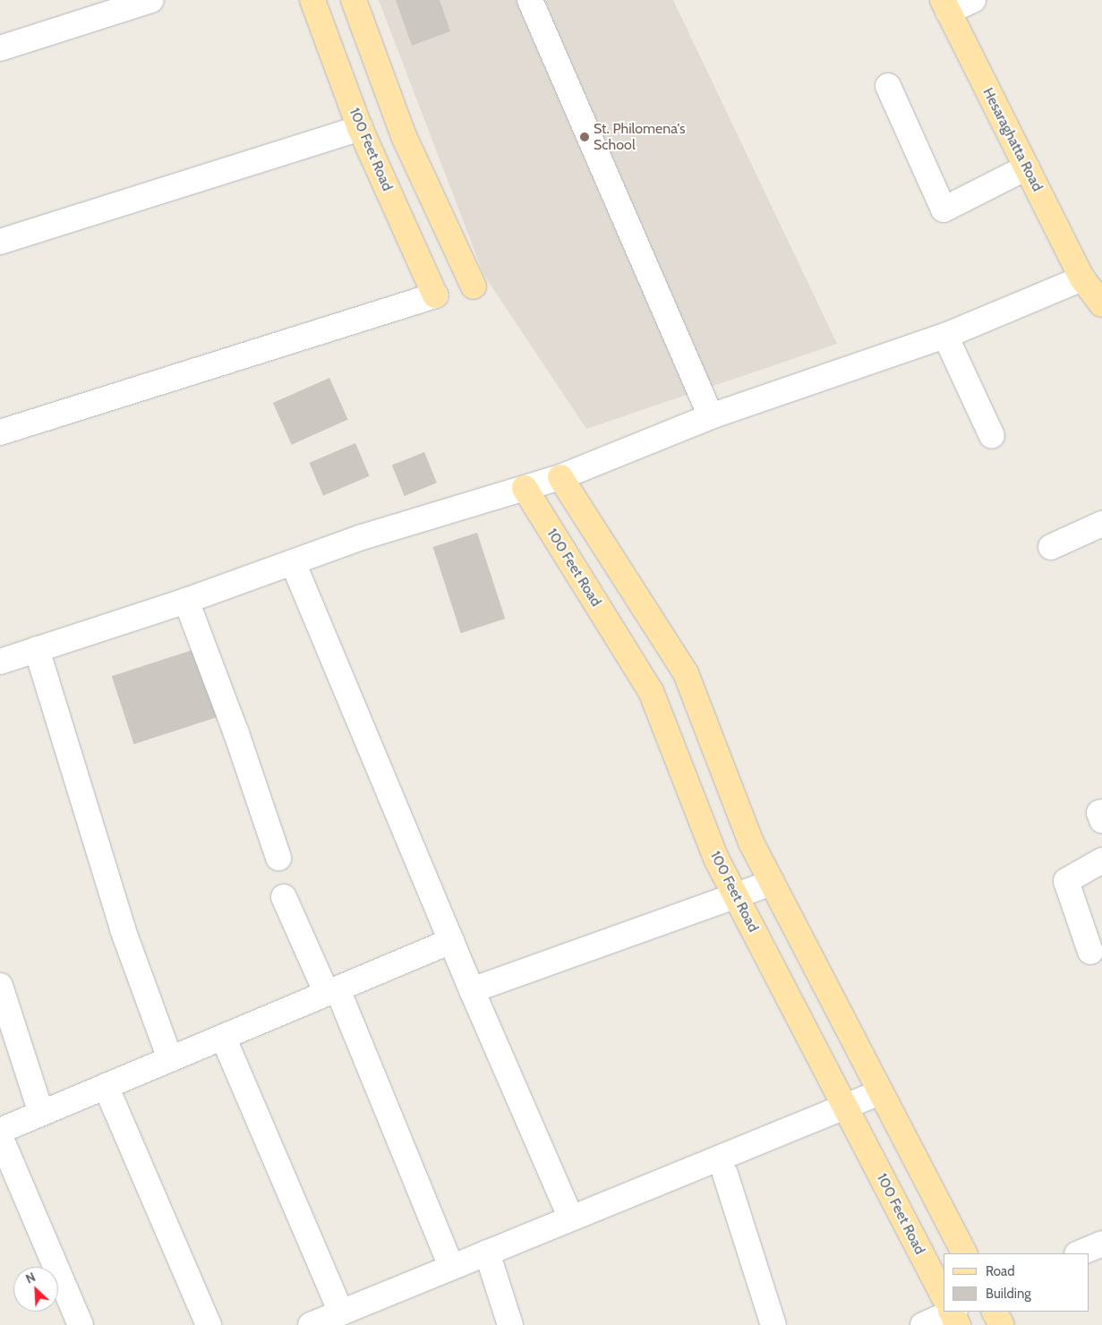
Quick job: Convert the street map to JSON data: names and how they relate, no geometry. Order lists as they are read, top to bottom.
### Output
{
  "streets": {
    "main road": ["Hesaraghatta Road", "100 Feet Road"]
  },
  "places": ["St. Philomena's School"],
  "legend": ["Road", "Building"],
  "north": "top left"
}
